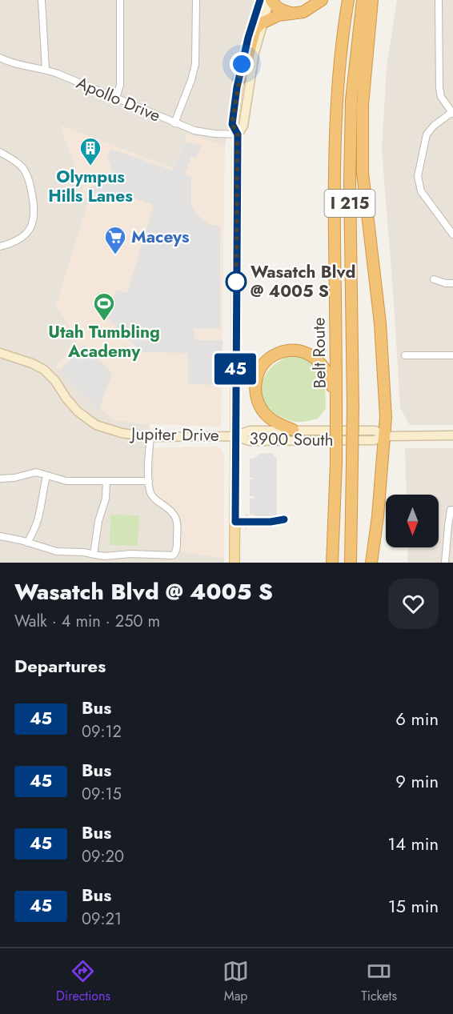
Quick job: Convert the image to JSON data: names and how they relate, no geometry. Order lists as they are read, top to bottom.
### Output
{
  "streets": {
    "highway": ["I 215", "Belt Route"],
    "main road": ["Jupiter Drive", "3900 South"],
    "street": ["Apollo Drive"]
  },
  "crossings": [
    ["Jupiter Drive", "3900 South"]
  ],
  "places": {
    "building": ["Olympus Hills Lanes"],
    "supermarket": ["Maceys"],
    "other": ["Wasatch Blvd @ 4005 S"],
    "sports": ["Utah Tumbling Academy"]
  },
  "lines": ["bus line 45"],
  "north": "bottom",
  "page": {
    "on_map": "45",
    "heading": [
      ["Wasatch Blvd @ 4005 S", "Walk · 4 min · 250 m"],
      "Departures"
    ],
    "list": [
      {
        "mark": "45",
        "name": "Bus",
        "note": "09:12",
        "value": "6 min"
      },
      {
        "mark": "45",
        "name": "Bus",
        "note": "09:15",
        "value": "9 min"
      },
      {
        "mark": "45",
        "name": "Bus",
        "note": "09:20",
        "value": "14 min"
      },
      {
        "mark": "45",
        "name": "Bus",
        "note": "09:21",
        "value": "15 min"
      }
    ],
    "tabs": ["Directions", "Map", "Tickets"]
  }
}
